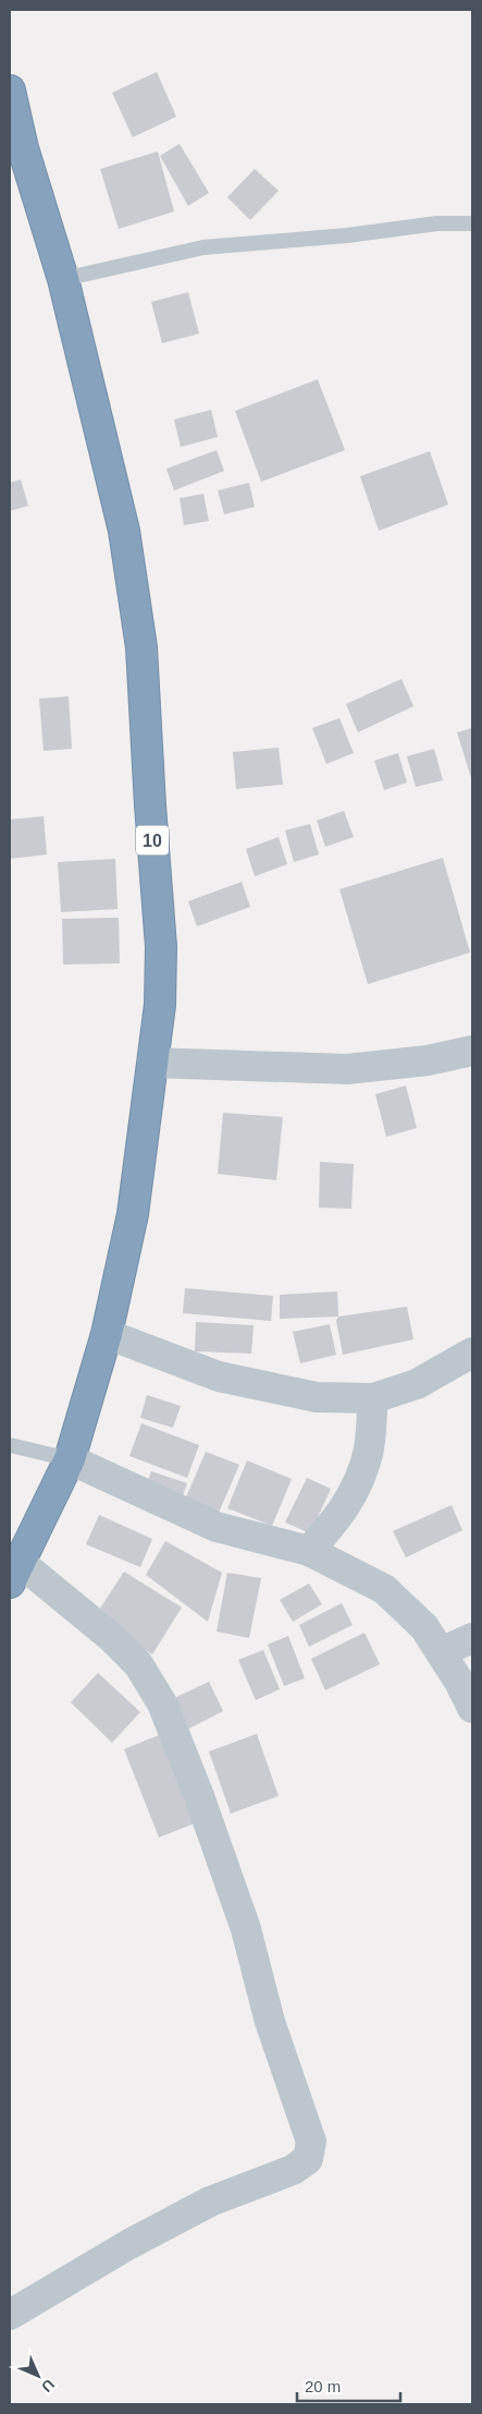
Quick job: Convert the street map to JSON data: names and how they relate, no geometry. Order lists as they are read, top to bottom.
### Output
{
  "streets": {
    "highway": ["10"]
  },
  "scale_bar": "20 m",
  "north": "bottom right"
}
